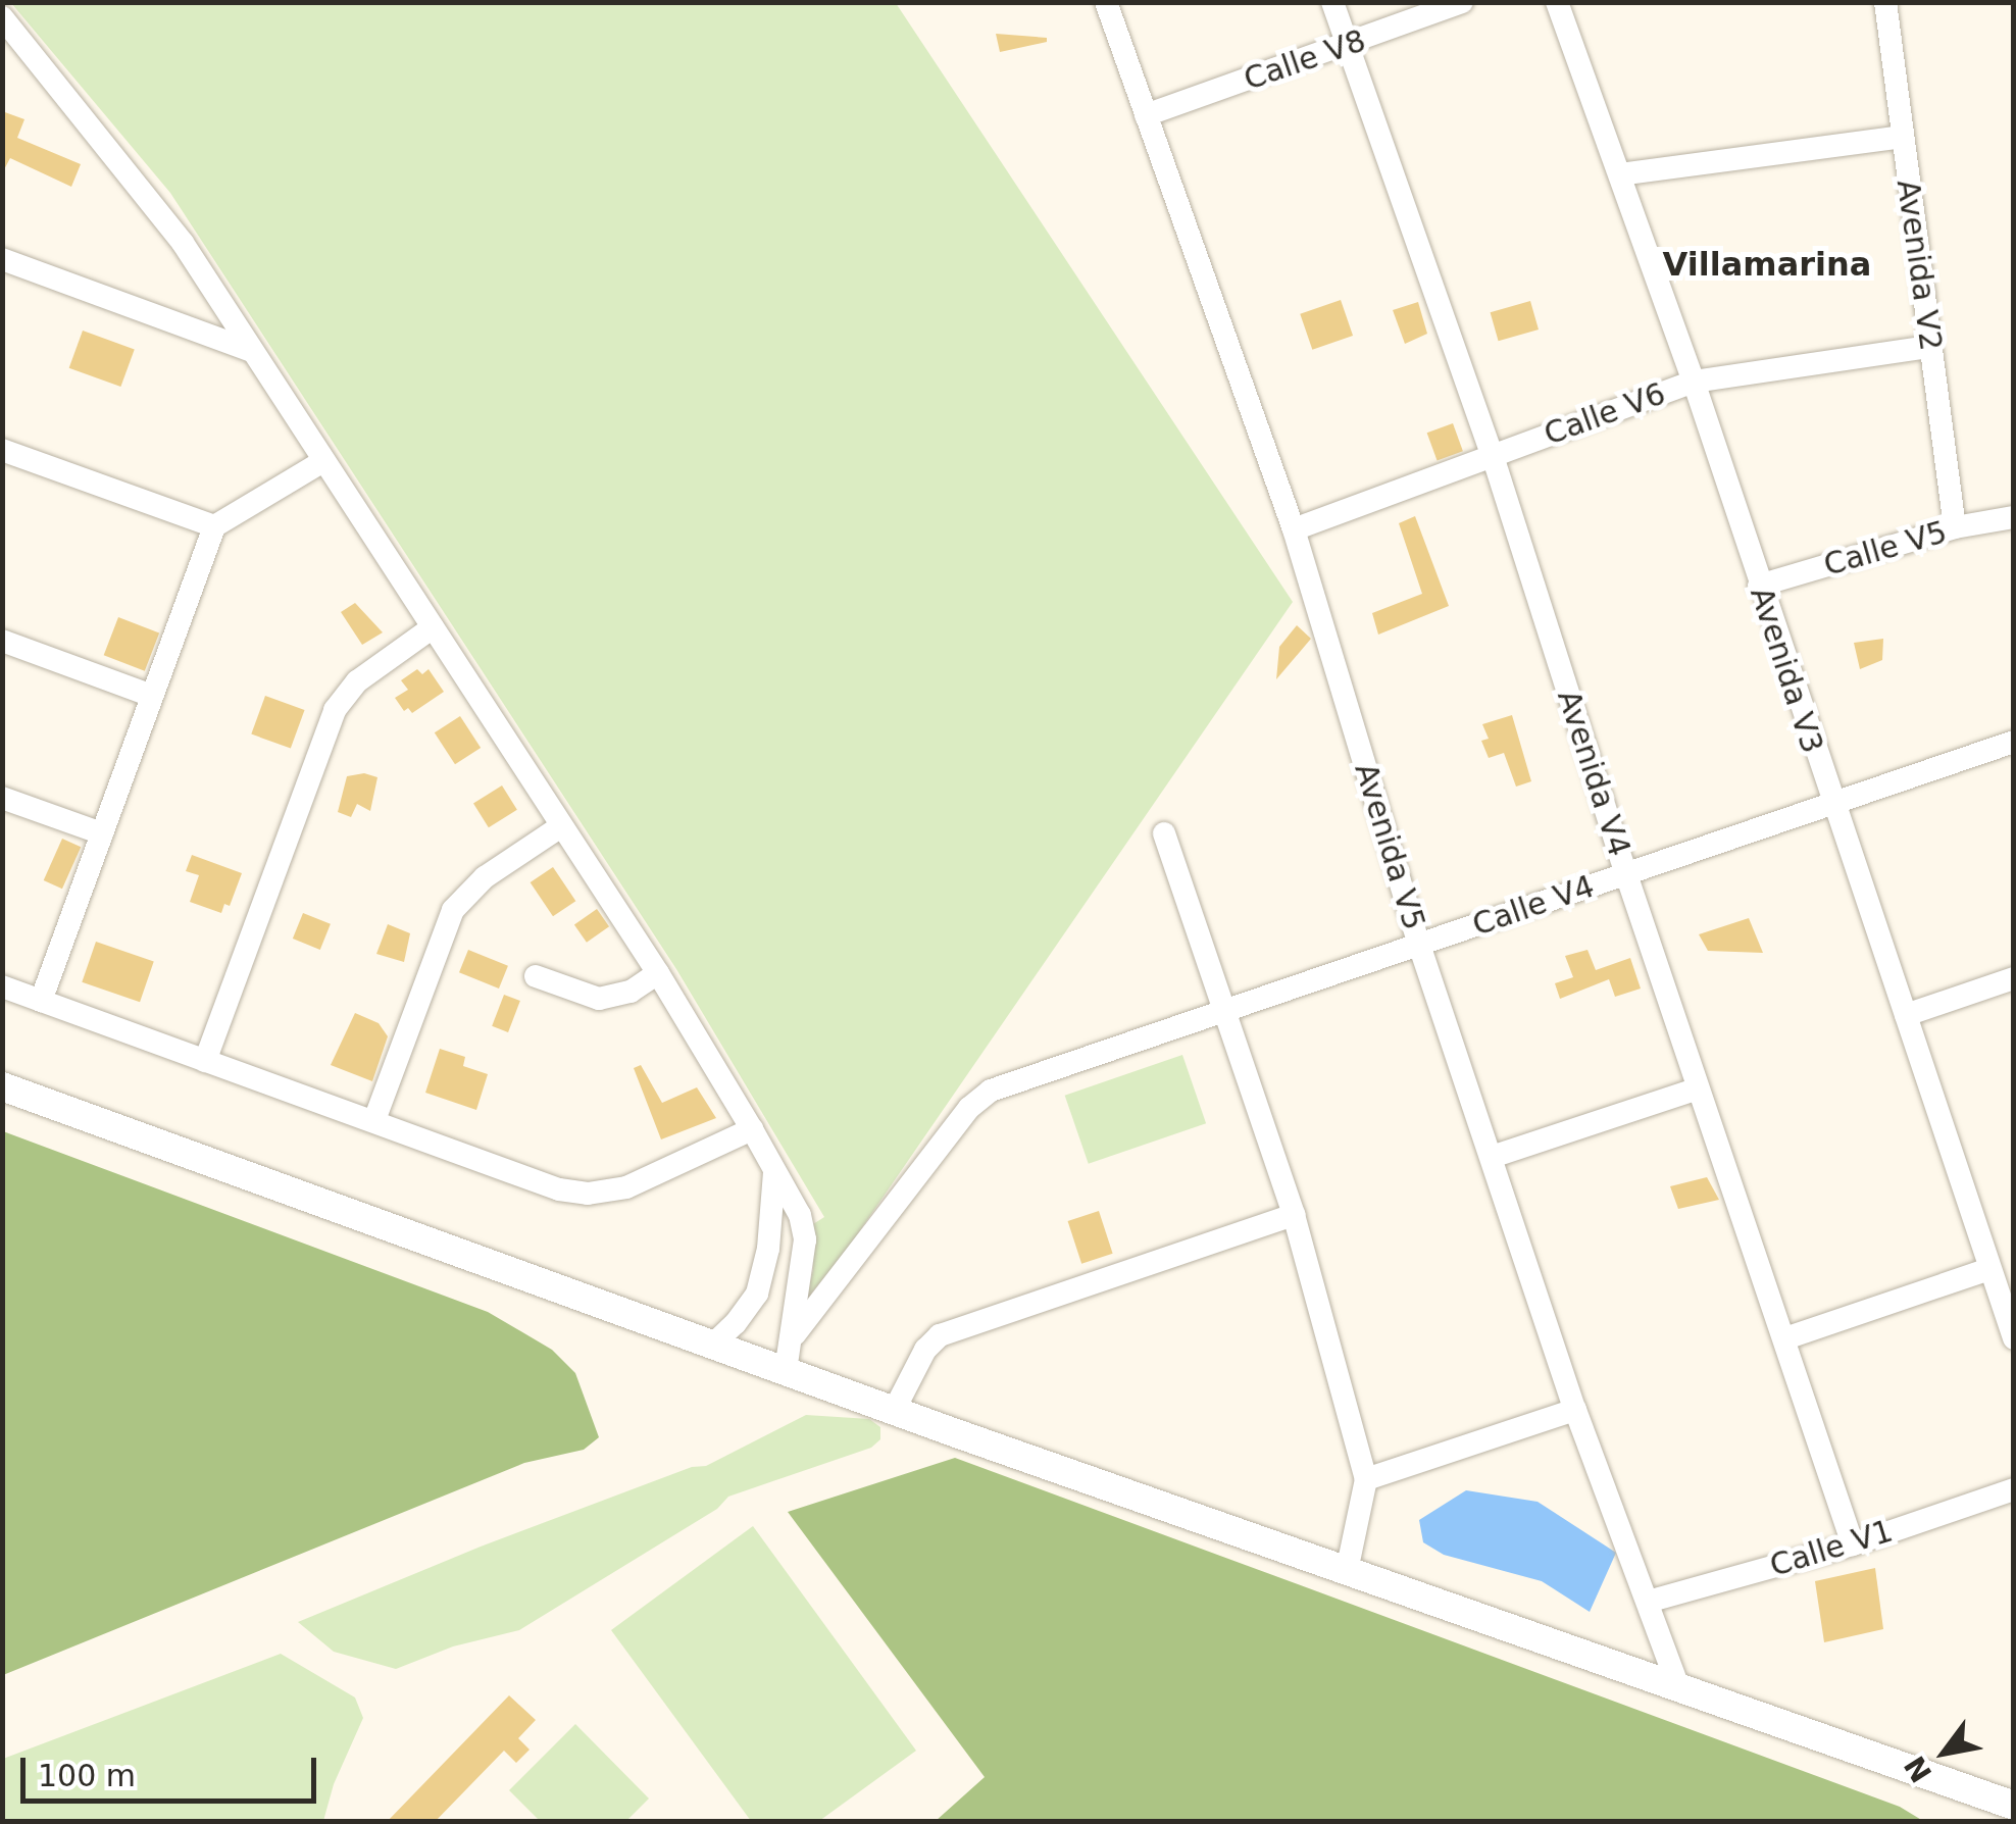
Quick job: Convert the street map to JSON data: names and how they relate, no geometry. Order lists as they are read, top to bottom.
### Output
{
  "streets": {
    "street": [
      "Calle V8",
      "Avenida V2",
      "Calle V6",
      "Calle V5",
      "Avenida V3",
      "Avenida V4",
      "Avenida V5",
      "Calle V4",
      "Calle V1"
    ]
  },
  "crossings": [
    ["Calle V8", "Avenida V4"],
    ["Calle V8", "Avenida V5"],
    ["Avenida V2", "Calle V6"],
    ["Avenida V2", "Calle V5"],
    ["Calle V6", "Avenida V3"],
    ["Calle V6", "Avenida V4"],
    ["Calle V6", "Avenida V5"],
    ["Calle V5", "Avenida V3"],
    ["Avenida V3", "Calle V4"],
    ["Avenida V4", "Calle V4"],
    ["Avenida V4", "Calle V1"],
    ["Avenida V5", "Calle V4"],
    ["Avenida V5", "Calle V1"]
  ],
  "districts": ["Villamarina"],
  "scale_bar": "100 m",
  "north": "bottom left"
}
